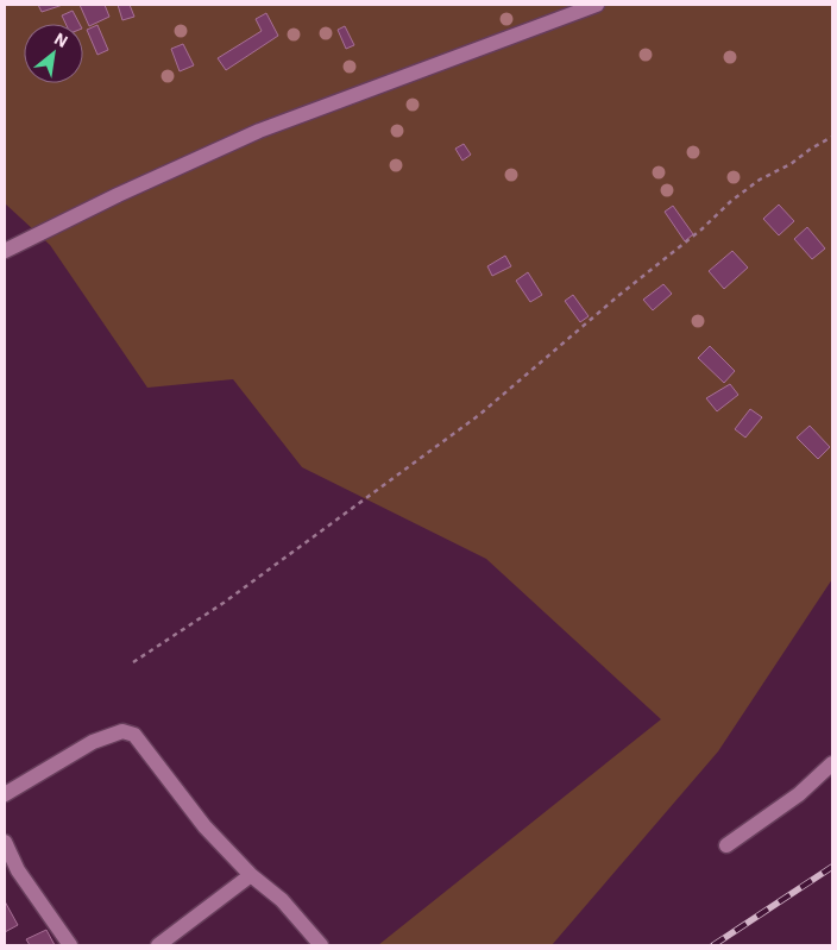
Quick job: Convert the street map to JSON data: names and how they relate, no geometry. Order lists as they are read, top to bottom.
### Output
{
  "north": "top right"
}
